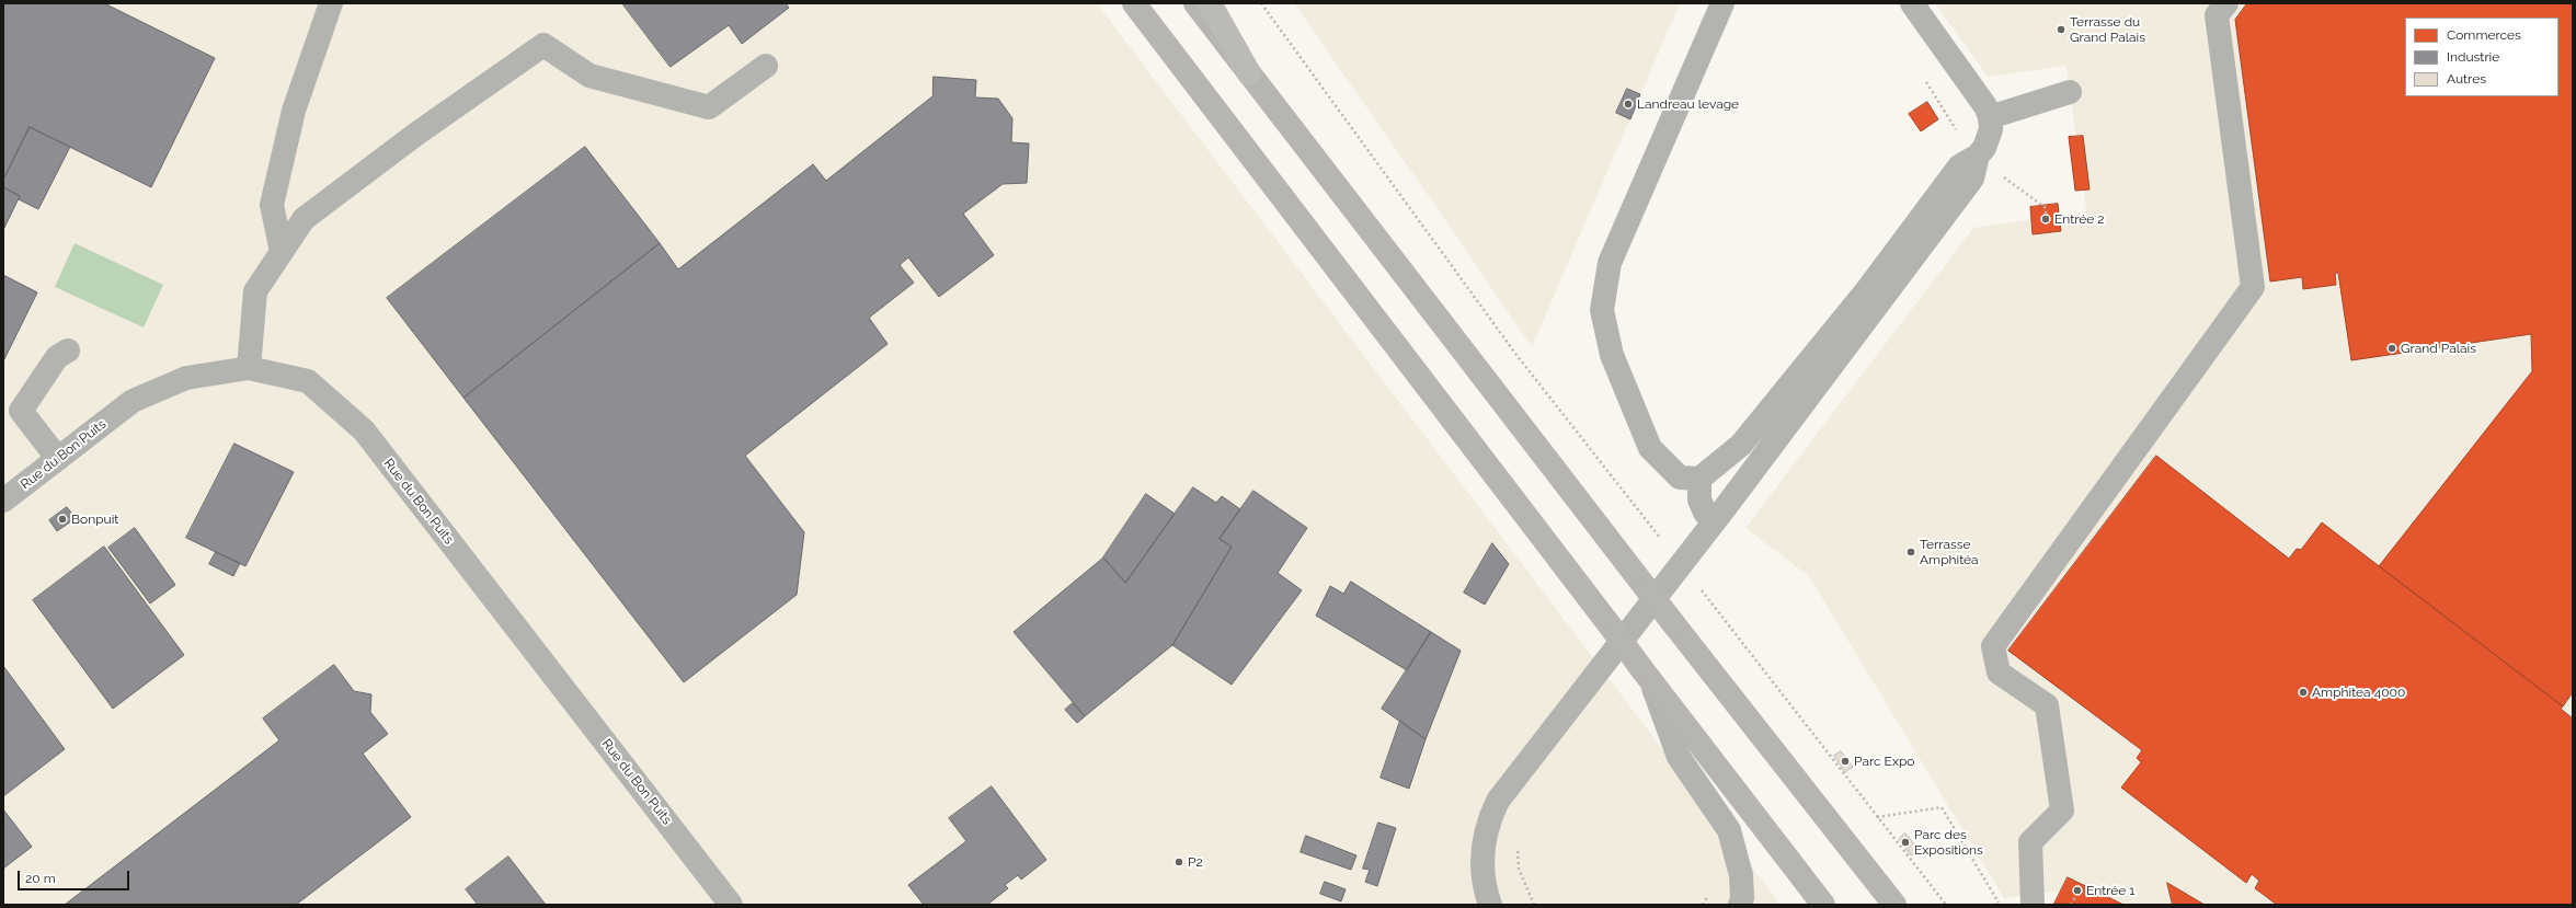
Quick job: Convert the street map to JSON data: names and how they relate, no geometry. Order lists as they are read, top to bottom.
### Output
{
  "streets": {
    "street": ["Rue du Bon Puits"]
  },
  "places": [
    "Terrasse du Grand Palais",
    "Landreau levage",
    "Entrée 2",
    "Grand Palais",
    "Bonpuit",
    "Terrasse Amphitéa",
    "Amphitea 4000",
    "Parc Expo",
    "Parc des Expositions",
    "P2",
    "Entrée 1"
  ],
  "legend": ["Commerces", "Industrie", "Autres"],
  "scale_bar": "20 m"
}
